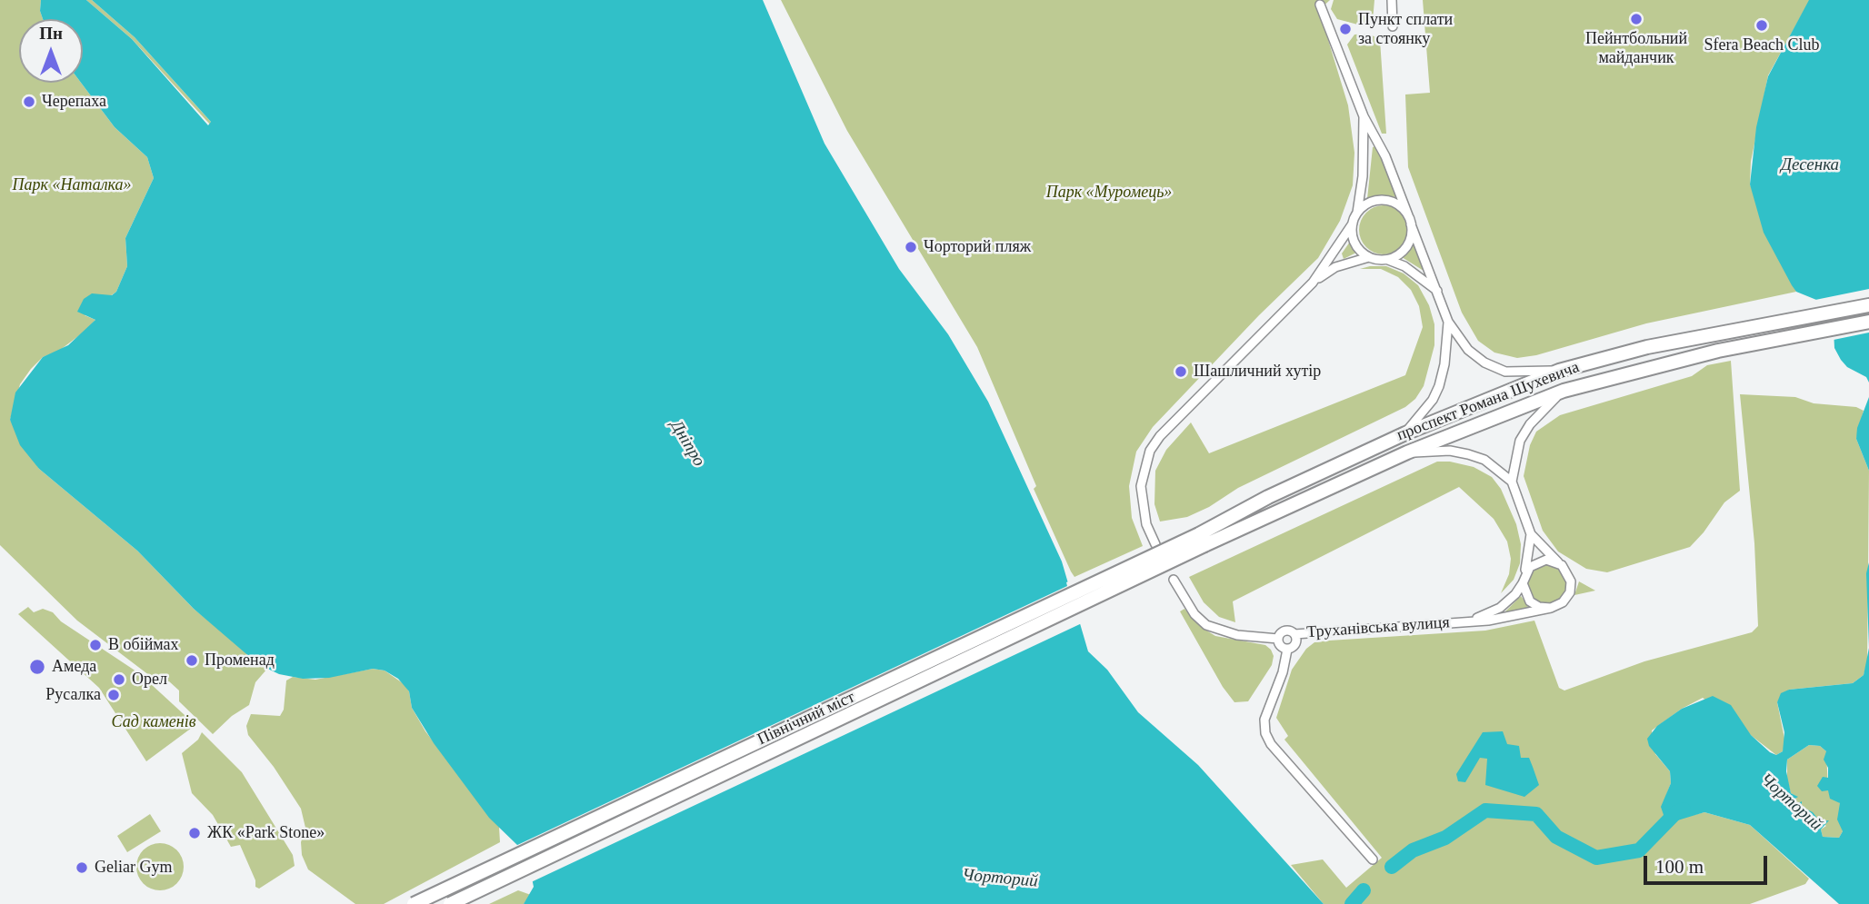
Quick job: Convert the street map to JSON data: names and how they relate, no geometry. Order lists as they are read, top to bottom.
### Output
{
  "streets": {
    "main road": ["проспект Романа Шухевича", "Північний міст"],
    "street": ["Труханівська вулиця"]
  },
  "crossings": [
    ["проспект Романа Шухевича", "Північний міст"]
  ],
  "water": ["Десенка", "Дніпро", "Чорторий"],
  "parks": ["Парк «Наталка»", "Парк «Муромець»", "Сад каменів"],
  "places": [
    "Пейнтбольний майданчик",
    "Sfera Beach Club",
    "Пункт сплати за стоянку",
    "Черепаха",
    "Чорторий пляж",
    "Шашличний хутір",
    "В обіймах",
    "Променад",
    "Амеда",
    "Орел",
    "Русалка",
    "ЖК «Park Stone»",
    "Geliar Gym"
  ],
  "scale_bar": "100 m",
  "north": "top"
}
